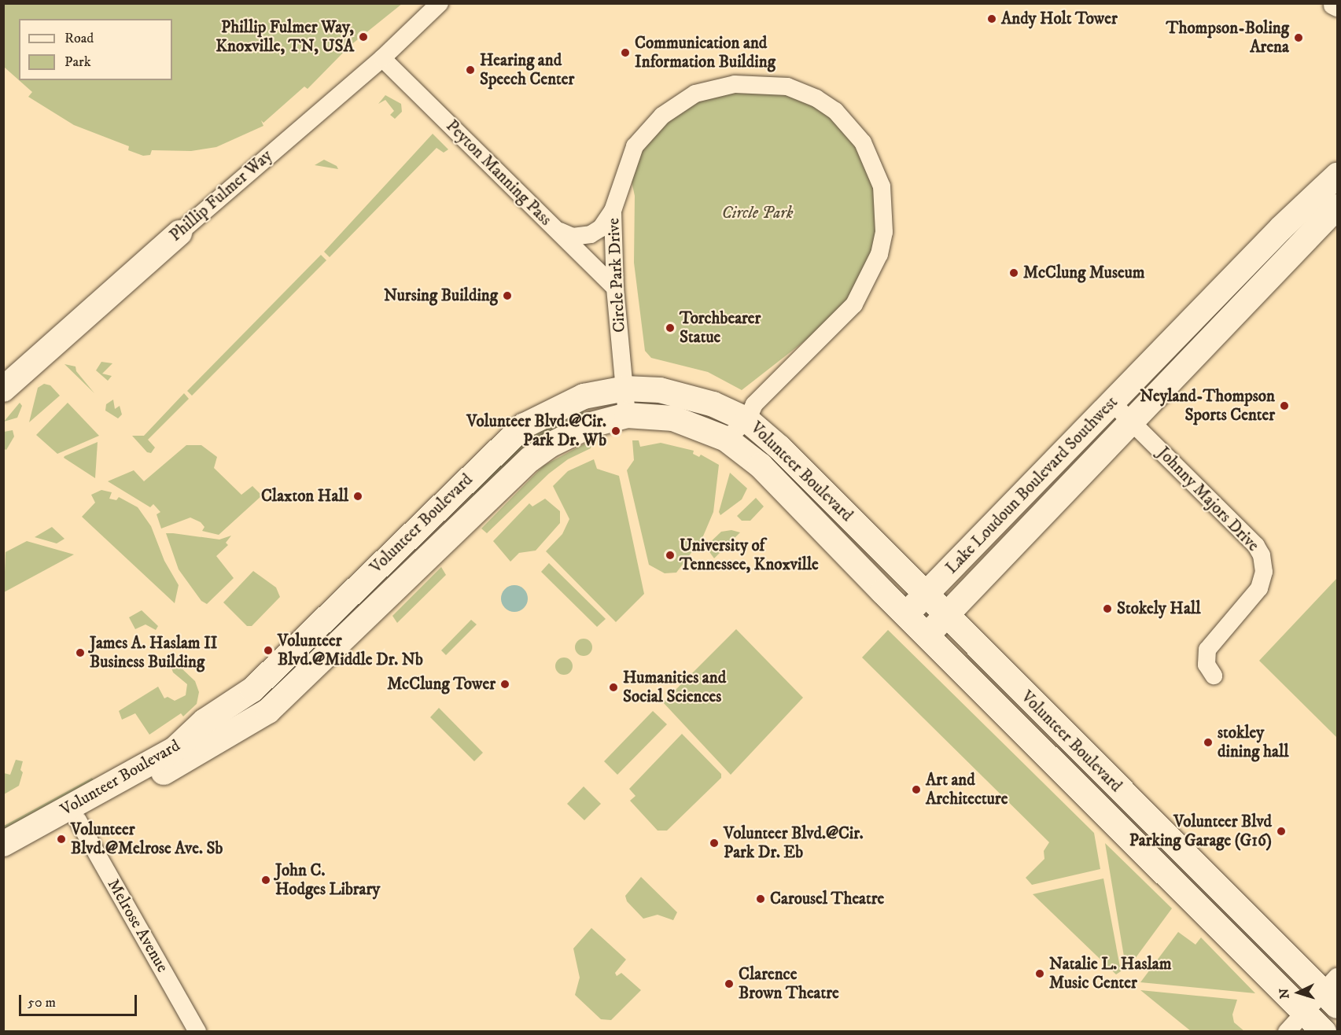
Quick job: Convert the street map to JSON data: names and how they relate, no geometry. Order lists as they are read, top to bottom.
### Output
{
  "streets": {
    "street": [
      "Peyton Manning Pass",
      "Phillip Fulmer Way",
      "Circle Park Drive",
      "Volunteer Boulevard",
      "Lake Loudoun Boulevard Southwest",
      "Johnny Majors Drive",
      "Melrose Avenue"
    ]
  },
  "crossings": [
    ["Peyton Manning Pass", "Phillip Fulmer Way"],
    ["Peyton Manning Pass", "Circle Park Drive"],
    ["Circle Park Drive", "Volunteer Boulevard"],
    ["Volunteer Boulevard", "Lake Loudoun Boulevard Southwest"],
    ["Volunteer Boulevard", "Melrose Avenue"],
    ["Lake Loudoun Boulevard Southwest", "Johnny Majors Drive"]
  ],
  "parks": ["Circle Park"],
  "places": [
    "Andy Holt Tower",
    "Phillip Fulmer Way, Knoxville, TN, USA",
    "Thompson-Boling Arena",
    "Communication and Information Building",
    "Hearing and Speech Center",
    "McClung Museum",
    "Nursing Building",
    "Torchbearer Statue",
    "Neyland-Thompson Sports Center",
    "Volunteer Blvd.@Cir. Park Dr. Wb",
    "Claxton Hall",
    "University of Tennessee, Knoxville",
    "Stokely Hall",
    "Volunteer Blvd.@Middle Dr. Nb",
    "James A. Haslam II Business Building",
    "McClung Tower",
    "Humanities and Social Sciences",
    "stokley dining hall",
    "Art and Architecture",
    "Volunteer Blvd Parking Garage (G16)",
    "Volunteer Blvd.@Melrose Ave. Sb",
    "Volunteer Blvd.@Cir. Park Dr. Eb",
    "John C. Hodges Library",
    "Carousel Theatre",
    "Natalie L. Haslam Music Center",
    "Clarence Brown Theatre"
  ],
  "legend": ["Road", "Park"],
  "scale_bar": "50 m",
  "north": "left"
}
